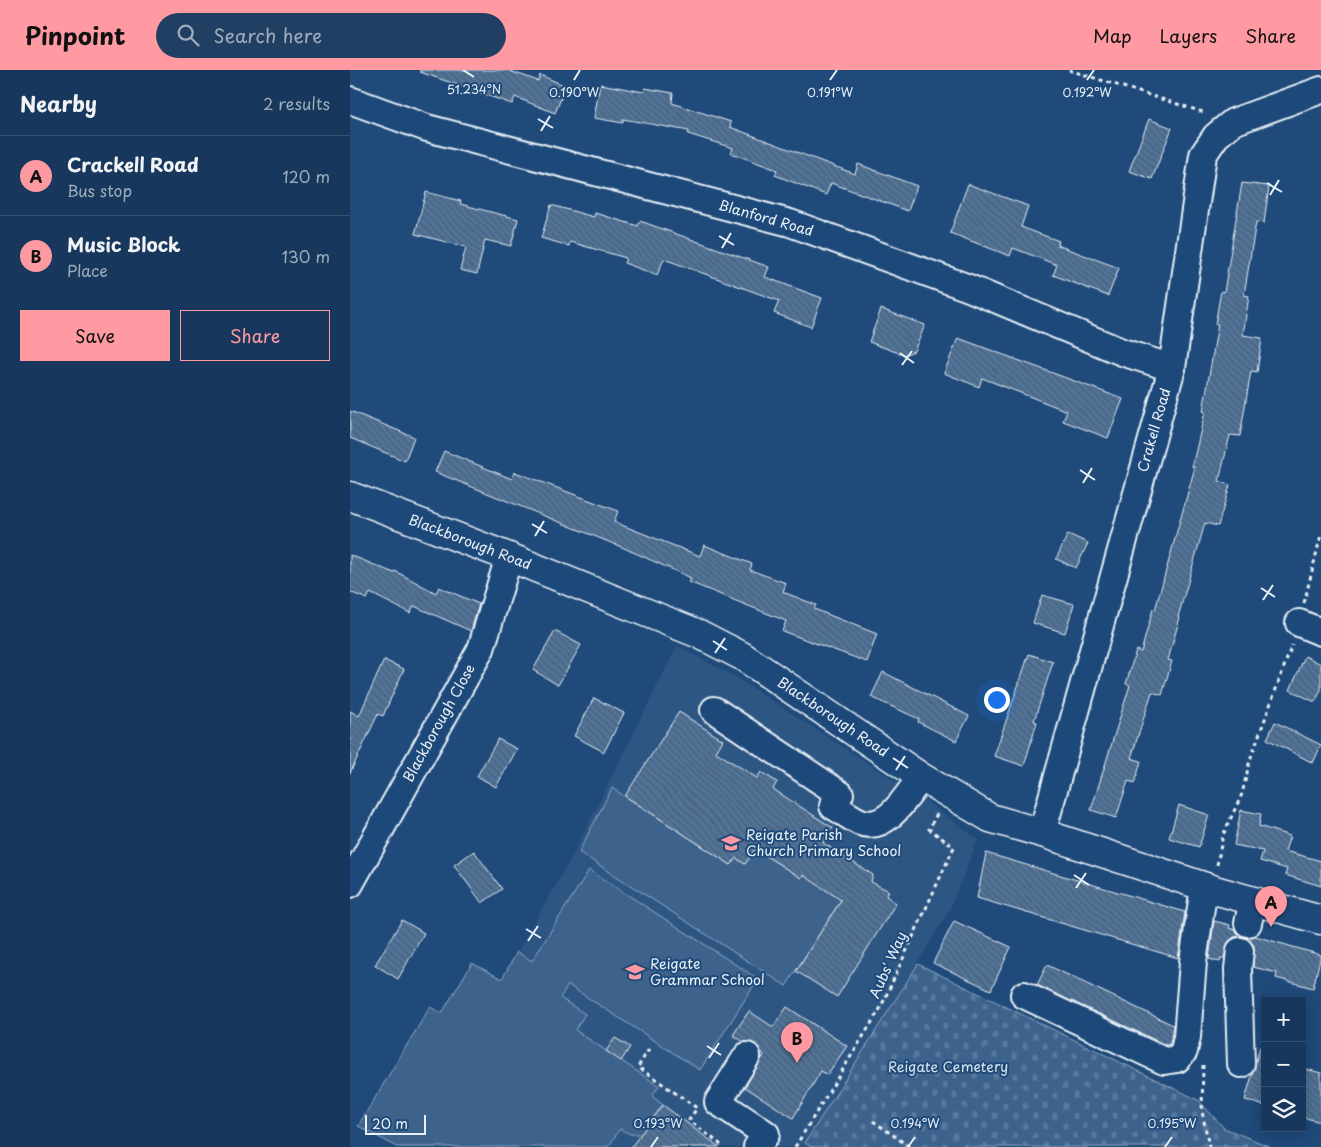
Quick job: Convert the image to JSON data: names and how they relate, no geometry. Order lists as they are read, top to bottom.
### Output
{
  "streets": {
    "main road": ["Blackborough Road"],
    "street": ["Blanford Road", "Crakell Road", "Blackborough Close"],
    "path": ["Aubs' Way"]
  },
  "crossings": [
    ["Blanford Road", "Crakell Road"],
    ["Crakell Road", "Blackborough Road"],
    ["Blackborough Road", "Blackborough Close"],
    ["Blackborough Road", "Aubs' Way"]
  ],
  "parks": ["Reigate Cemetery"],
  "places": {
    "school or university": ["Reigate Parish Church Primary School", "Reigate Grammar School"]
  },
  "scale_bar": "20 m",
  "page": {
    "header": "Pinpoint",
    "search": "Search here",
    "nav": ["Map", "Layers", "Share"],
    "heading": ["Nearby", "2 results"],
    "list": [
      {
        "mark": "A",
        "name": "Crackell Road",
        "note": "Bus stop",
        "value": "120 m"
      },
      {
        "mark": "B",
        "name": "Music Block",
        "note": "Place",
        "value": "130 m"
      }
    ],
    "buttons": ["Save", "Share"],
    "pins": ["A", "B"],
    "map_buttons": ["+", "−"],
    "scale": "20 m"
  },
  "coordinates": [
    "51.234°N",
    "0.190°W",
    "0.192°W",
    "0.191°W",
    "0.193°W",
    "0.194°W",
    "0.195°W"
  ]
}
